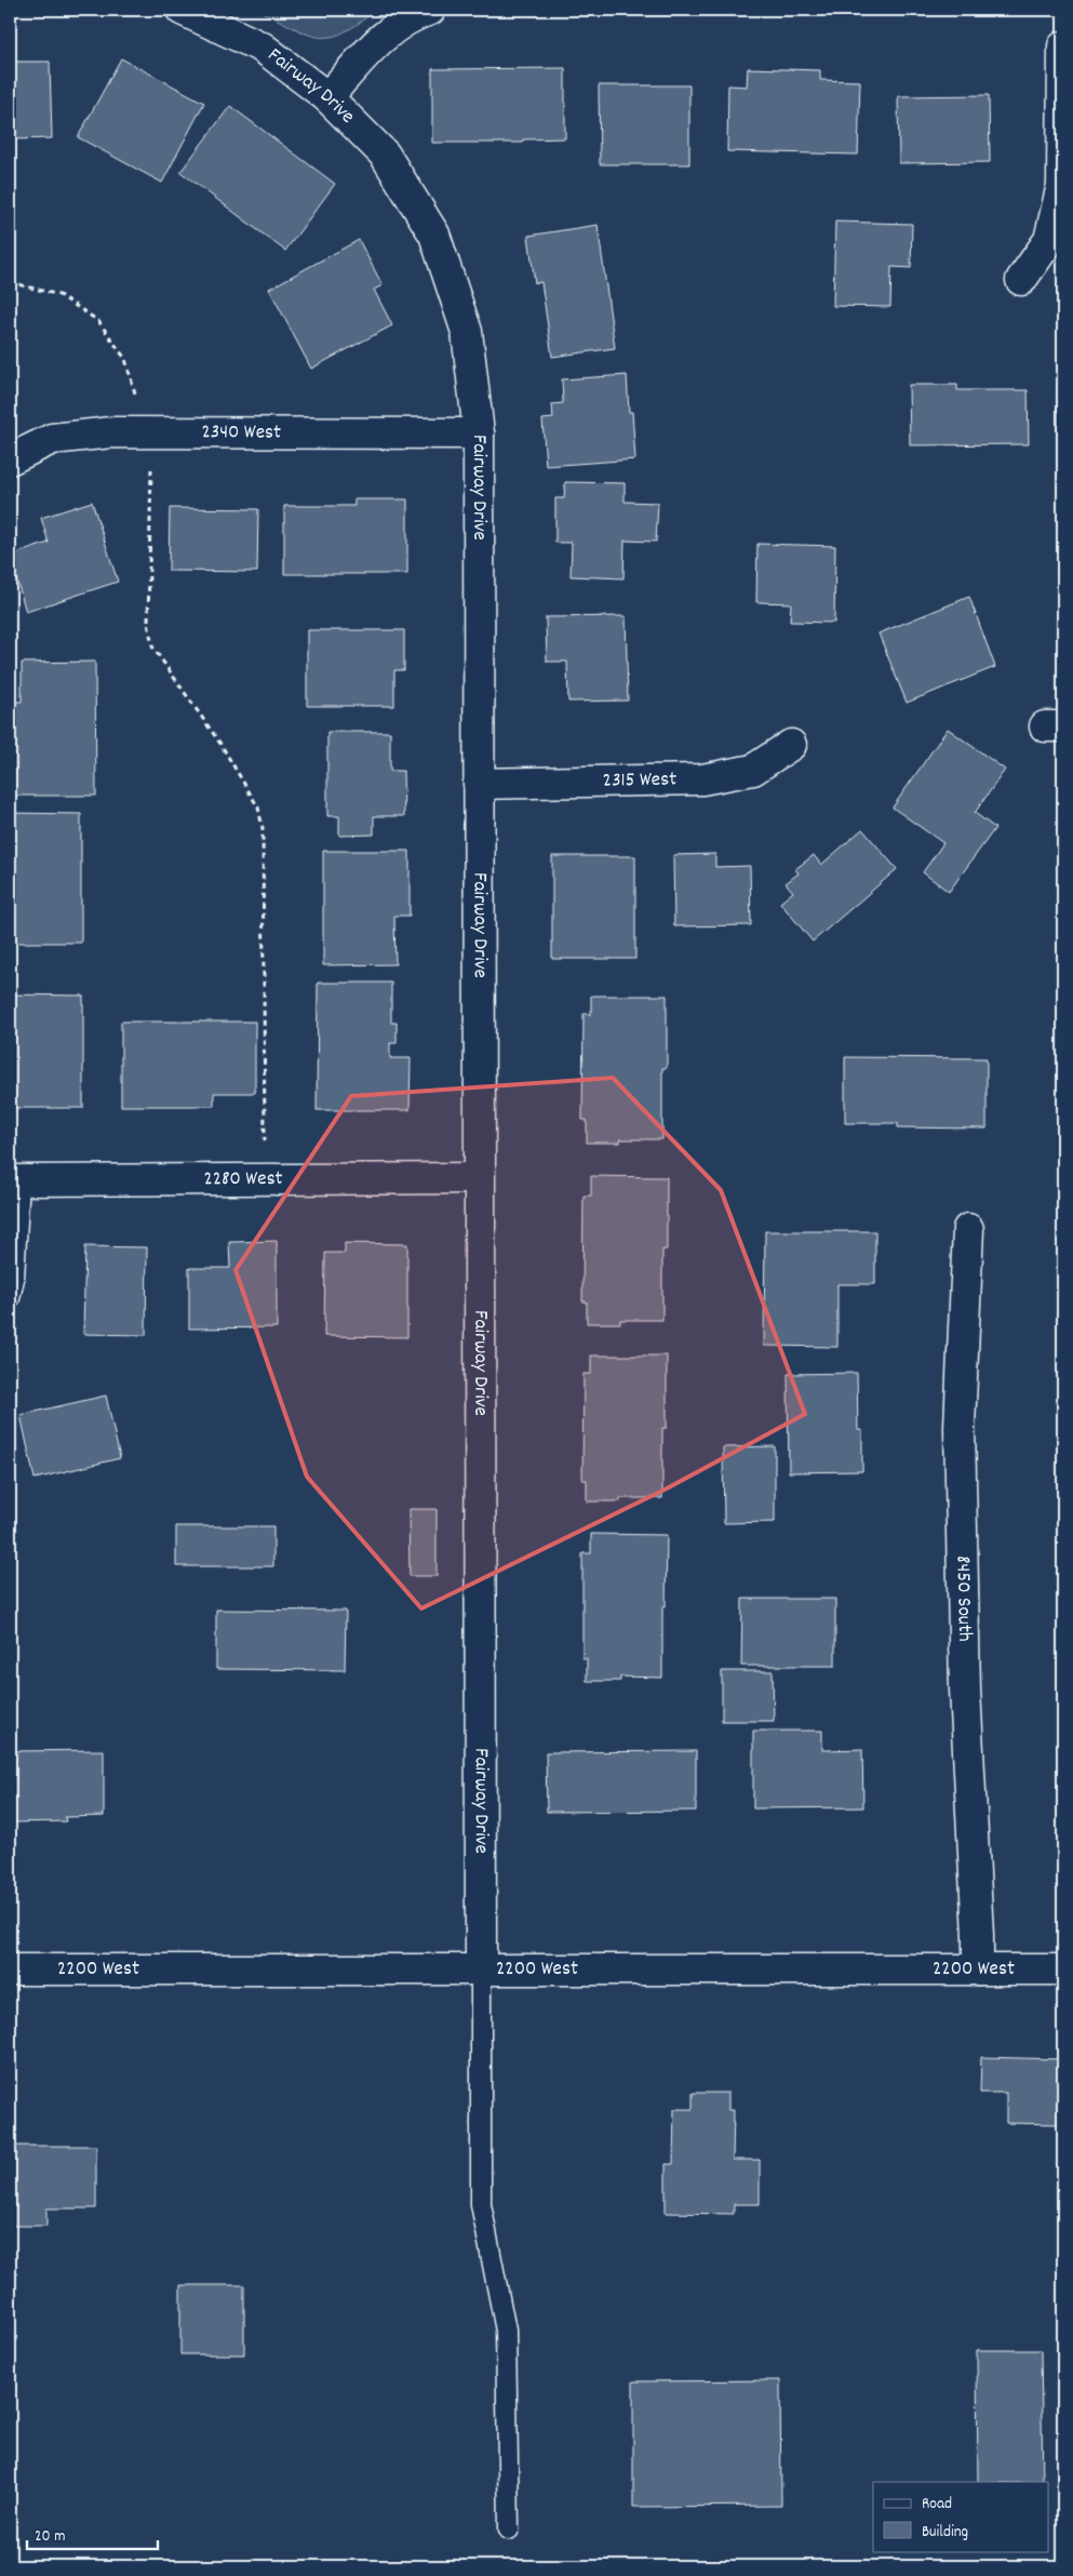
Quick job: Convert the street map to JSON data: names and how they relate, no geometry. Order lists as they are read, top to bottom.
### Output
{
  "streets": {
    "street": [
      "Fairway Drive",
      "2340 West",
      "2315 West",
      "2280 West",
      "8450 South",
      "2200 West"
    ]
  },
  "crossings": [
    ["Fairway Drive", "2340 West"],
    ["Fairway Drive", "2315 West"],
    ["Fairway Drive", "2280 West"],
    ["Fairway Drive", "2200 West"],
    ["8450 South", "2200 West"]
  ],
  "legend": ["Road", "Building"],
  "scale_bar": "20 m"
}
